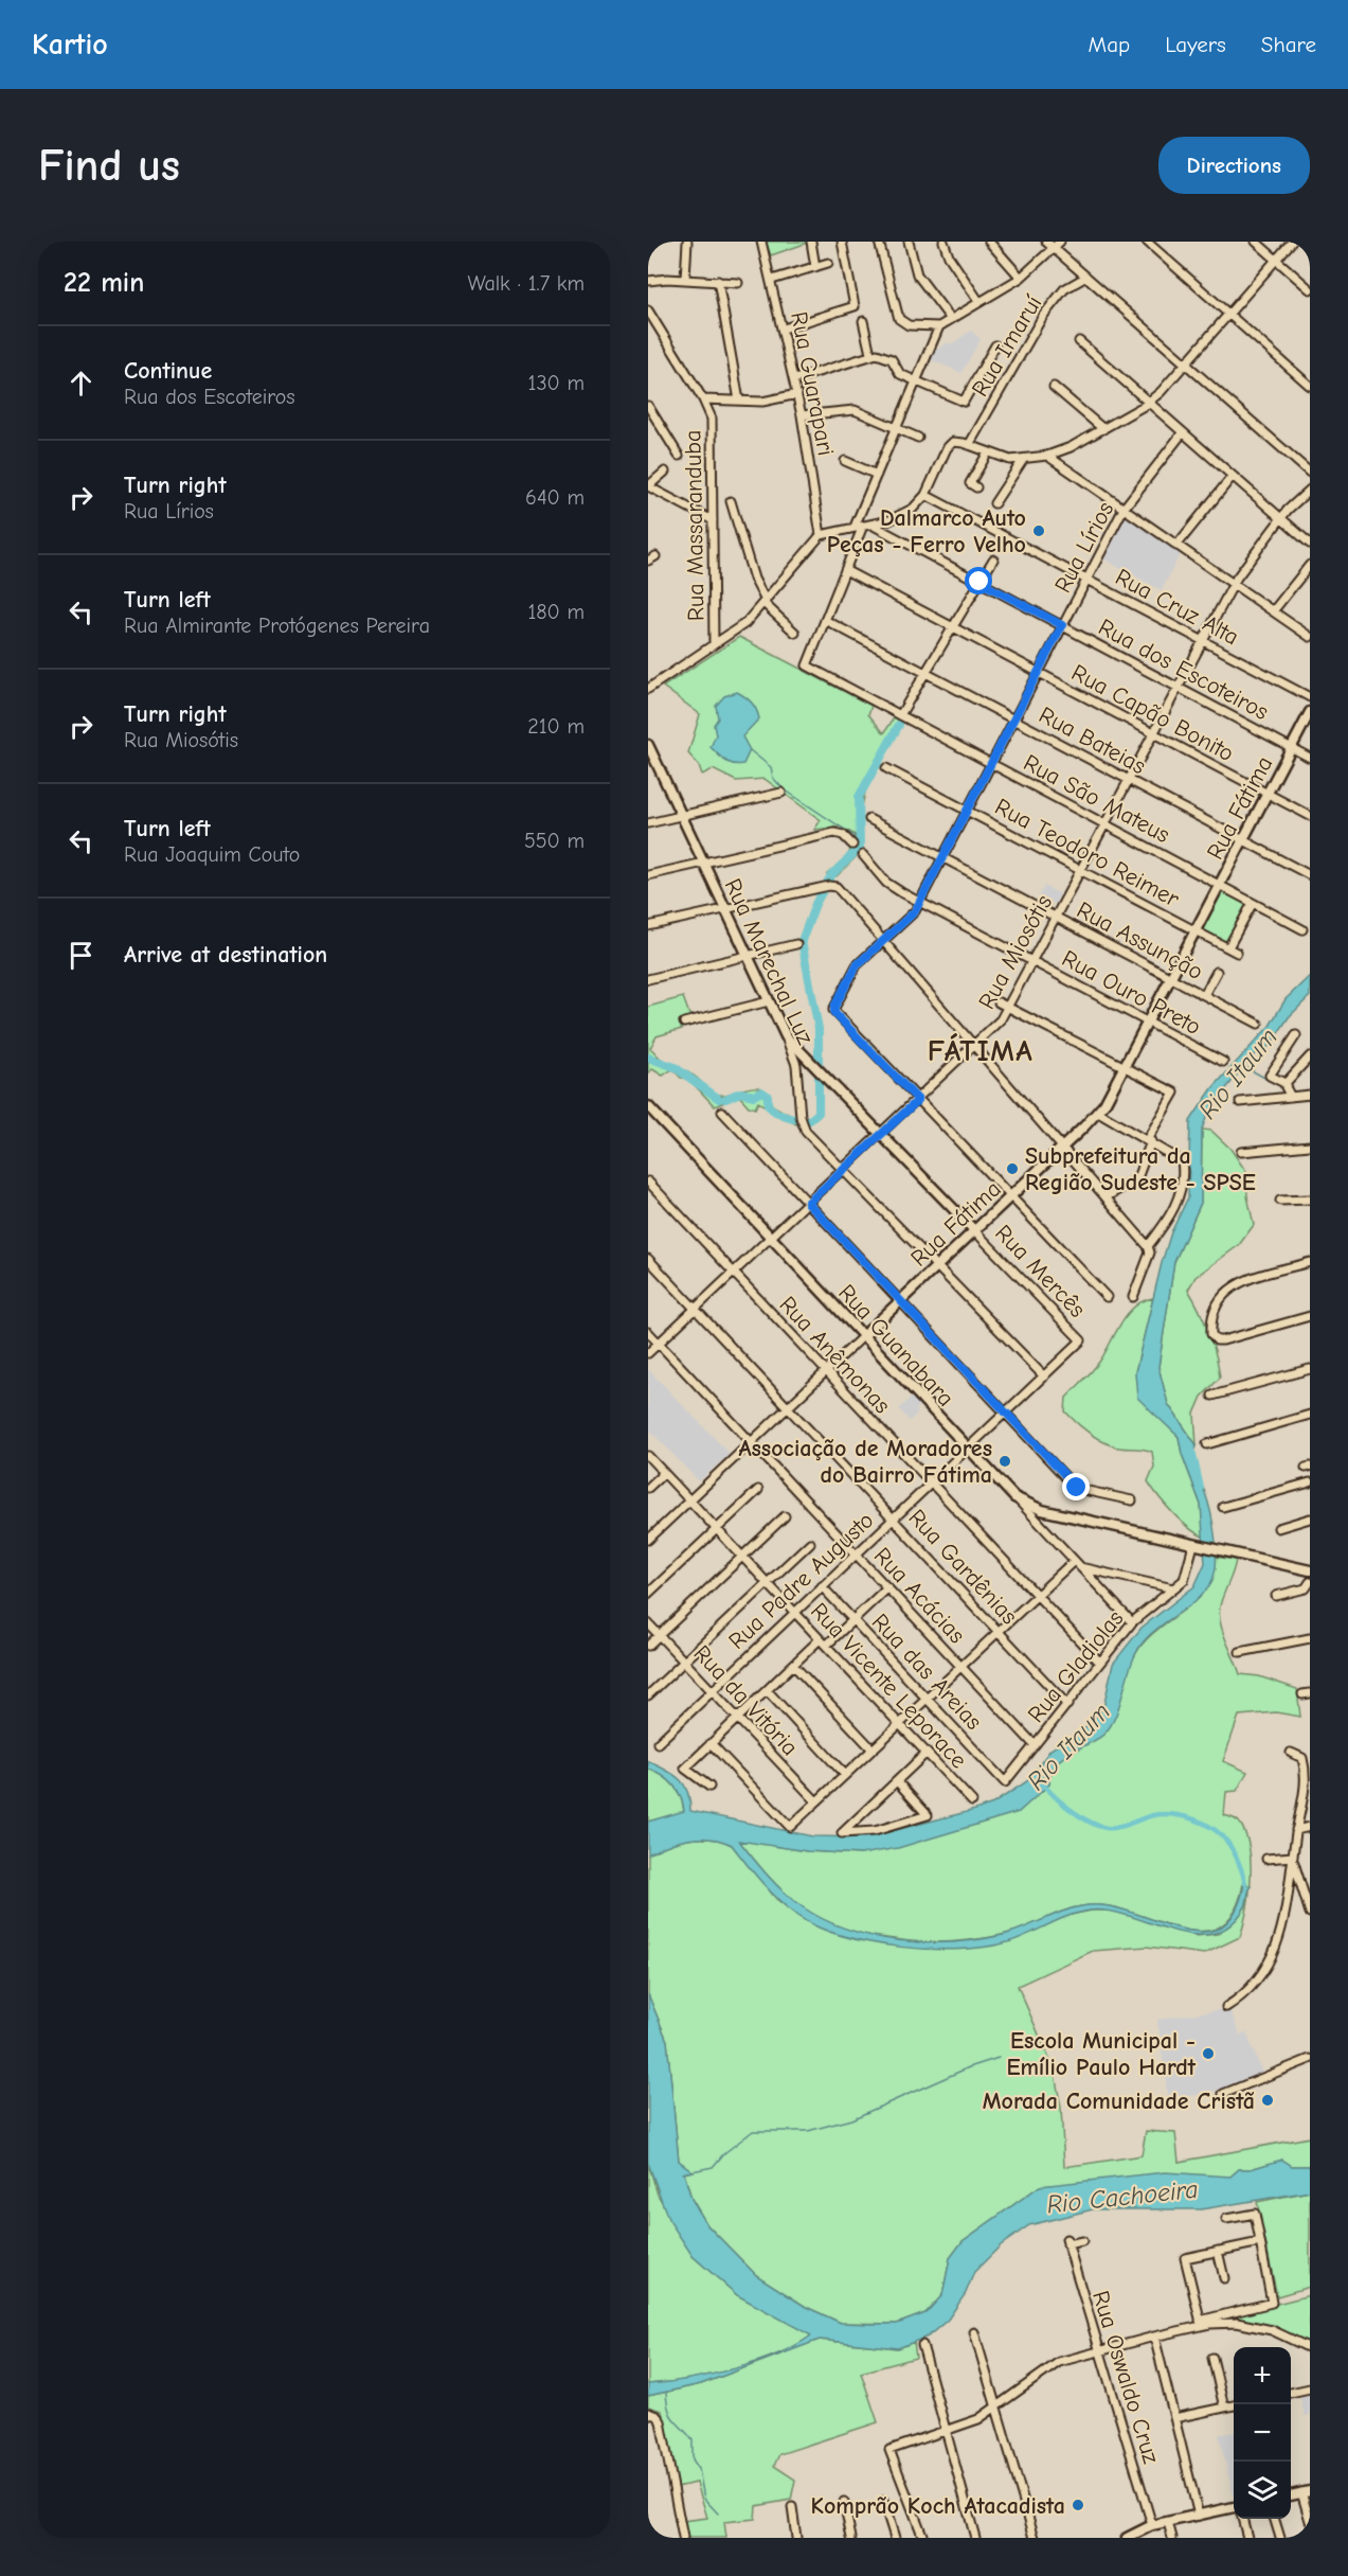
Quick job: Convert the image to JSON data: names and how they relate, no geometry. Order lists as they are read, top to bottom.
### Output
{
  "streets": {
    "main road": [
      "Rua Fátima",
      "Rua Marechal Luz",
      "Rua Mercês",
      "Rua Guanabara"
    ],
    "street": [
      "Rua Imaruí",
      "Rua Guarapari",
      "Rua Massaranduba",
      "Rua Lírios",
      "Rua Cruz Alta",
      "Rua dos Escoteiros",
      "Rua Capão Bonito",
      "Rua Bateias",
      "Rua São Mateus",
      "Rua Teodoro Reimer",
      "Rua Assunção",
      "Rua Miosótis",
      "Rua Ouro Preto",
      "Rua Anêmonas",
      "Rua Gardênias",
      "Rua Padre Augusto",
      "Rua Acácias",
      "Rua Gladiolas",
      "Rua das Areias",
      "Rua Vicente Leporace",
      "Rua da Vitória",
      "Rua Oswaldo Cruz"
    ]
  },
  "crossings": [
    ["Rua Lírios", "Rua Cruz Alta"],
    ["Rua Lírios", "Rua dos Escoteiros"],
    ["Rua Lírios", "Rua Capão Bonito"],
    ["Rua Lírios", "Rua Bateias"],
    ["Rua Lírios", "Rua São Mateus"],
    ["Rua Lírios", "Rua Teodoro Reimer"],
    ["Rua Lírios", "Rua Assunção"],
    ["Rua Lírios", "Rua Miosótis"],
    ["Rua Lírios", "Rua Ouro Preto"],
    ["Rua Cruz Alta", "Rua Miosótis"],
    ["Rua dos Escoteiros", "Rua Fátima"],
    ["Rua dos Escoteiros", "Rua Miosótis"],
    ["Rua Capão Bonito", "Rua Fátima"],
    ["Rua Capão Bonito", "Rua Miosótis"],
    ["Rua Bateias", "Rua São Mateus"],
    ["Rua Bateias", "Rua Fátima"],
    ["Rua Bateias", "Rua Miosótis"],
    ["Rua São Mateus", "Rua Fátima"],
    ["Rua São Mateus", "Rua Miosótis"],
    ["Rua Fátima", "Rua Teodoro Reimer"],
    ["Rua Fátima", "Rua Assunção"],
    ["Rua Fátima", "Rua Marechal Luz"],
    ["Rua Fátima", "Rua Ouro Preto"],
    ["Rua Fátima", "Rua Mercês"],
    ["Rua Fátima", "Rua Guanabara"],
    ["Rua Fátima", "Rua Anêmonas"],
    ["Rua Fátima", "Rua Gardênias"],
    ["Rua Fátima", "Rua Acácias"],
    ["Rua Fátima", "Rua Vicente Leporace"],
    ["Rua Teodoro Reimer", "Rua Miosótis"],
    ["Rua Assunção", "Rua Miosótis"],
    ["Rua Miosótis", "Rua Marechal Luz"],
    ["Rua Miosótis", "Rua Ouro Preto"],
    ["Rua Miosótis", "Rua Mercês"],
    ["Rua Miosótis", "Rua Guanabara"],
    ["Rua Miosótis", "Rua Anêmonas"],
    ["Rua Miosótis", "Rua Gardênias"],
    ["Rua Miosótis", "Rua Acácias"],
    ["Rua Marechal Luz", "Rua Mercês"],
    ["Rua Marechal Luz", "Rua Padre Augusto"],
    ["Rua Mercês", "Rua Padre Augusto"],
    ["Rua Guanabara", "Rua Padre Augusto"],
    ["Rua Guanabara", "Rua Gladiolas"],
    ["Rua Anêmonas", "Rua Padre Augusto"],
    ["Rua Anêmonas", "Rua Gladiolas"],
    ["Rua Gardênias", "Rua Padre Augusto"],
    ["Rua Gardênias", "Rua Gladiolas"],
    ["Rua Padre Augusto", "Rua Acácias"],
    ["Rua Padre Augusto", "Rua das Areias"],
    ["Rua Padre Augusto", "Rua Vicente Leporace"],
    ["Rua Padre Augusto", "Rua da Vitória"],
    ["Rua Acácias", "Rua Gladiolas"],
    ["Rua Gladiolas", "Rua das Areias"]
  ],
  "districts": ["FÁTIMA"],
  "water": ["Rio Itaum", "Rio Cachoeira"],
  "places": [
    "Dalmarco Auto Peças - Ferro Velho",
    "Subprefeitura da Região Sudeste - SPSE",
    "Associação de Moradores do Bairro Fátima",
    "Escola Municipal - Emílio Paulo Hardt",
    "Morada Comunidade Cristã",
    "Komprão Koch Atacadista"
  ],
  "page": {
    "header": "Kartio",
    "nav": ["Map", "Layers", "Share"],
    "buttons": "Directions",
    "title": "Find us",
    "heading": ["22 min", "Walk · 1.7 km"],
    "list": [
      ["Continue", "Rua dos Escoteiros", "130 m"],
      ["Turn right", "Rua Lírios", "640 m"],
      ["Turn left", "Rua Almirante Protógenes Pereira", "180 m"],
      ["Turn right", "Rua Miosótis", "210 m"],
      ["Turn left", "Rua Joaquim Couto", "550 m"],
      "Arrive at destination"
    ],
    "map_buttons": ["+", "−"]
  }
}
